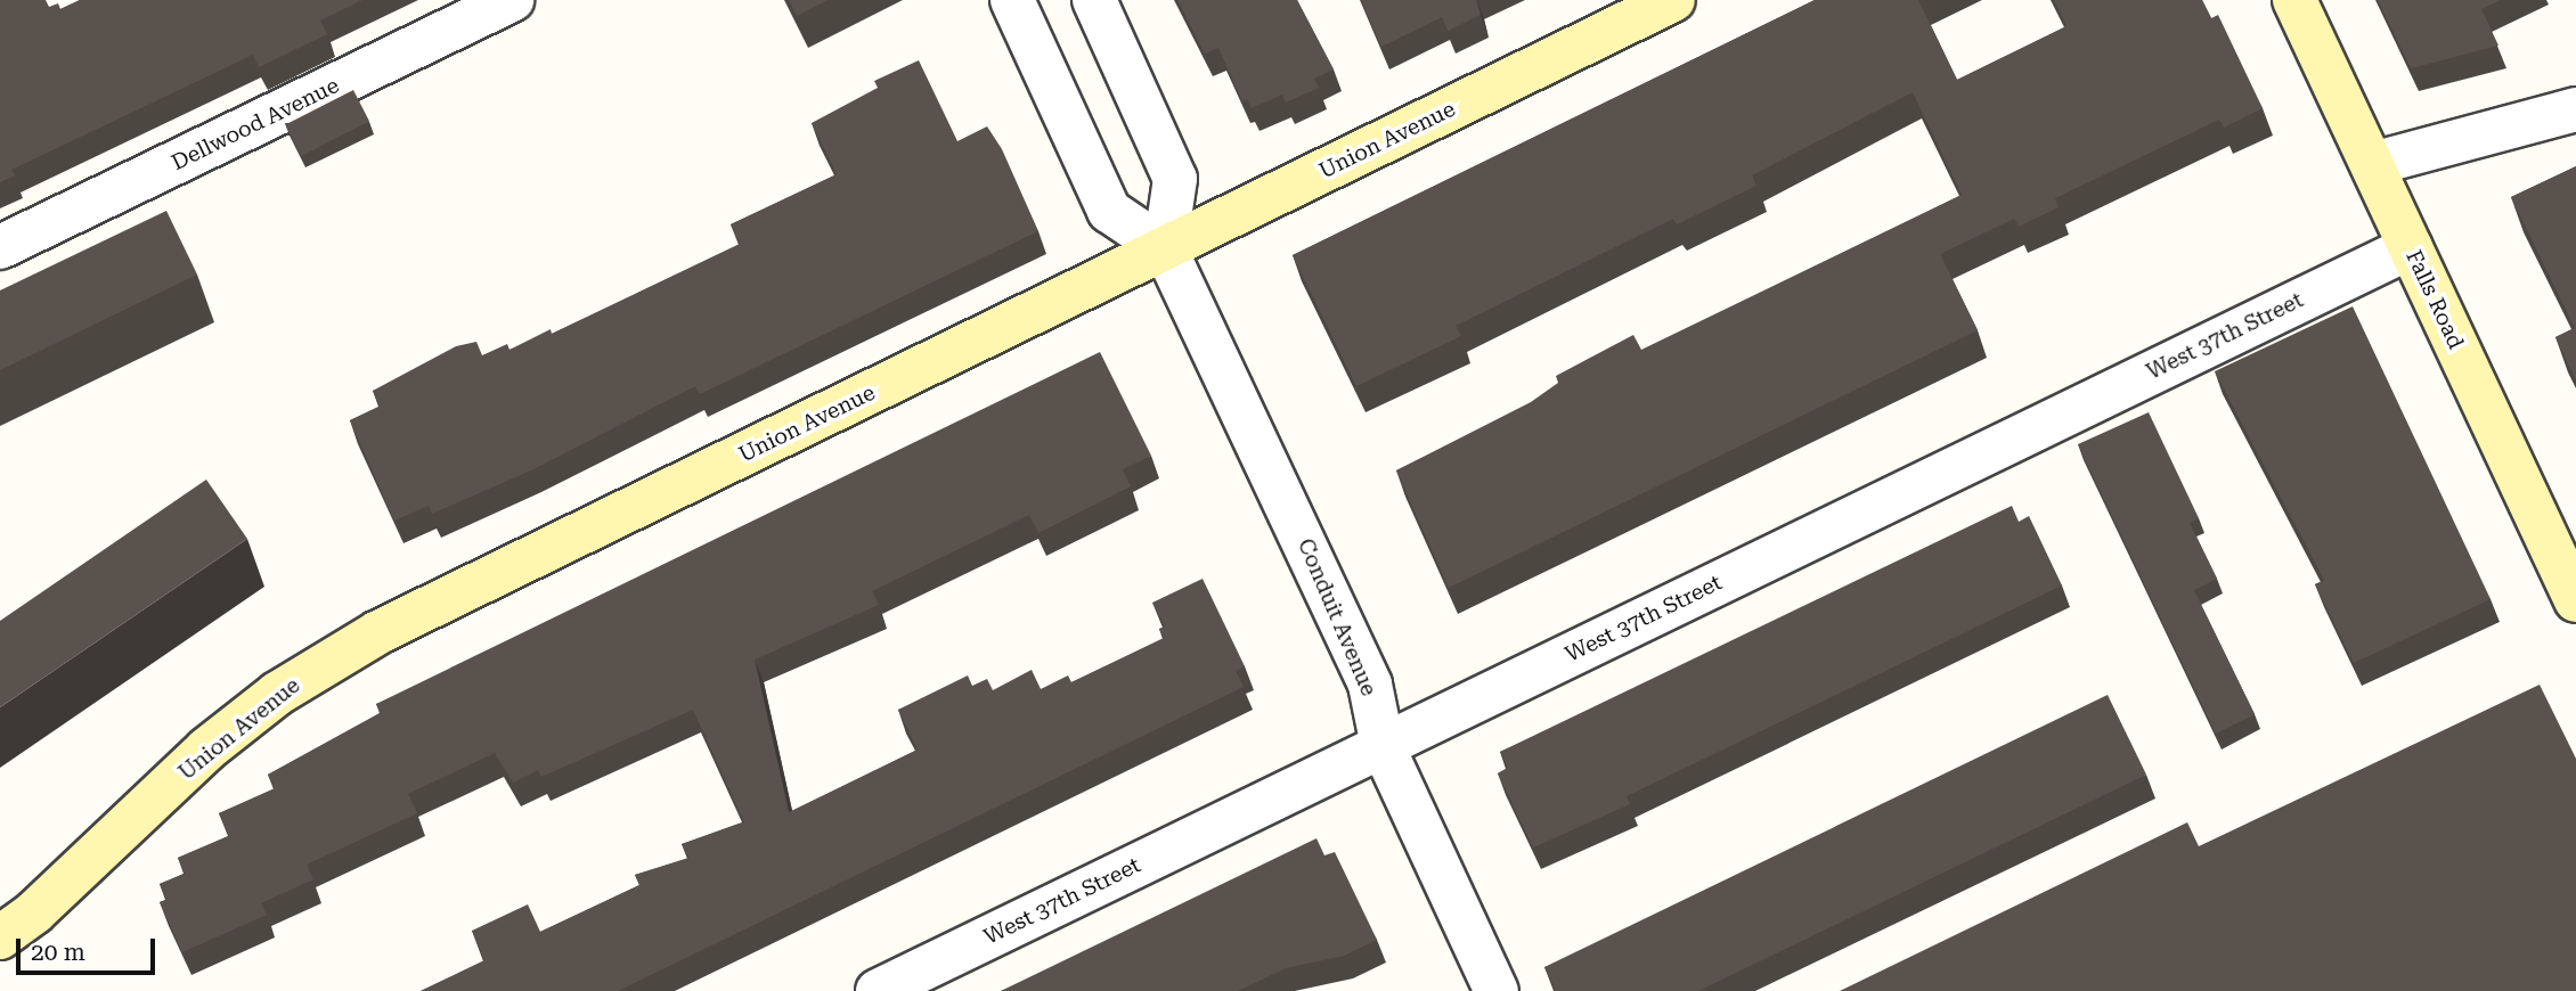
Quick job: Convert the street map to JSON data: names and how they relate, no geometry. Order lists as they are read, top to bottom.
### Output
{
  "streets": {
    "street": [
      "Dellwood Avenue",
      "Union Avenue",
      "Falls Road",
      "West 37th Street",
      "Conduit Avenue"
    ]
  },
  "crossings": [
    ["Union Avenue", "Conduit Avenue"],
    ["Falls Road", "West 37th Street"],
    ["West 37th Street", "Conduit Avenue"]
  ],
  "scale_bar": "20 m"
}
